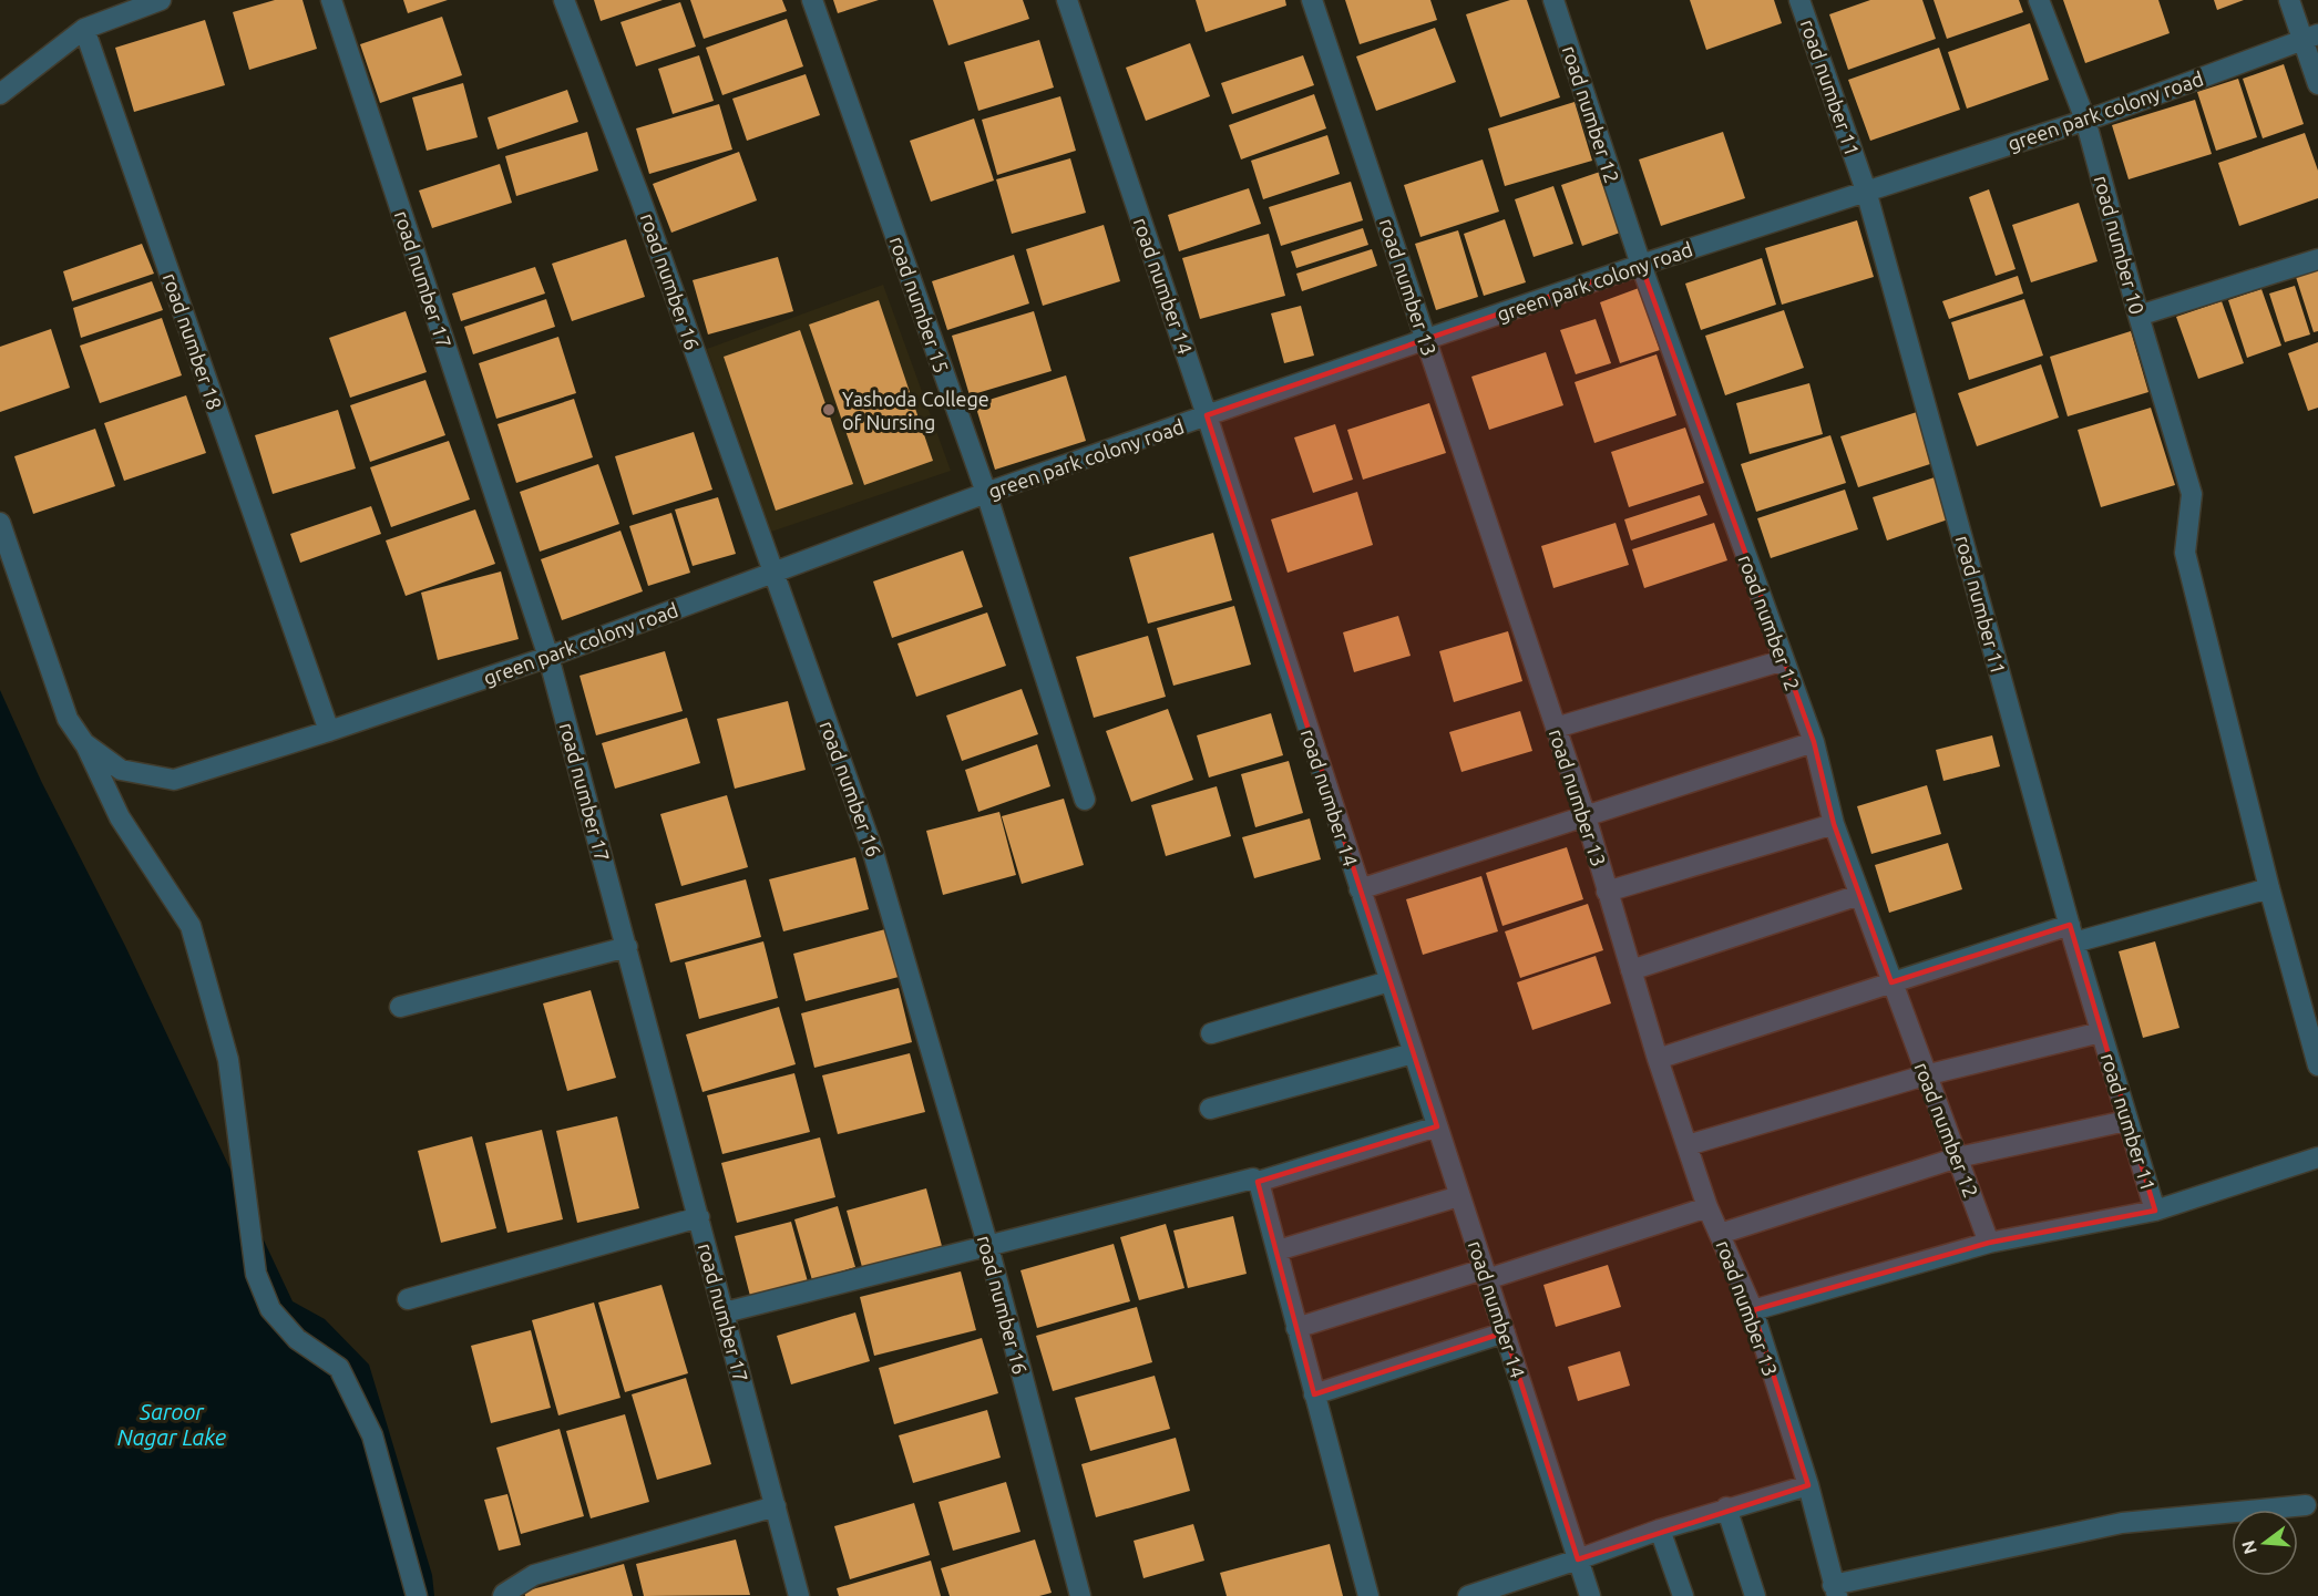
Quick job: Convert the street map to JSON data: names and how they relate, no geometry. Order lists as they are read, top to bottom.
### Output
{
  "streets": {
    "street": [
      "road number 11",
      "green park colony road",
      "road number 12",
      "road number 10",
      "road number 17",
      "road number 16",
      "road number 14",
      "road number 13",
      "road number 15",
      "road number 18"
    ]
  },
  "crossings": [
    ["road number 11", "green park colony road"],
    ["green park colony road", "road number 12"],
    ["green park colony road", "road number 10"],
    ["green park colony road", "road number 17"],
    ["green park colony road", "road number 16"],
    ["green park colony road", "road number 14"],
    ["green park colony road", "road number 13"],
    ["green park colony road", "road number 15"],
    ["green park colony road", "road number 18"]
  ],
  "water": ["Saroor Nagar Lake"],
  "places": ["Yashoda College of Nursing"],
  "north": "left"
}
